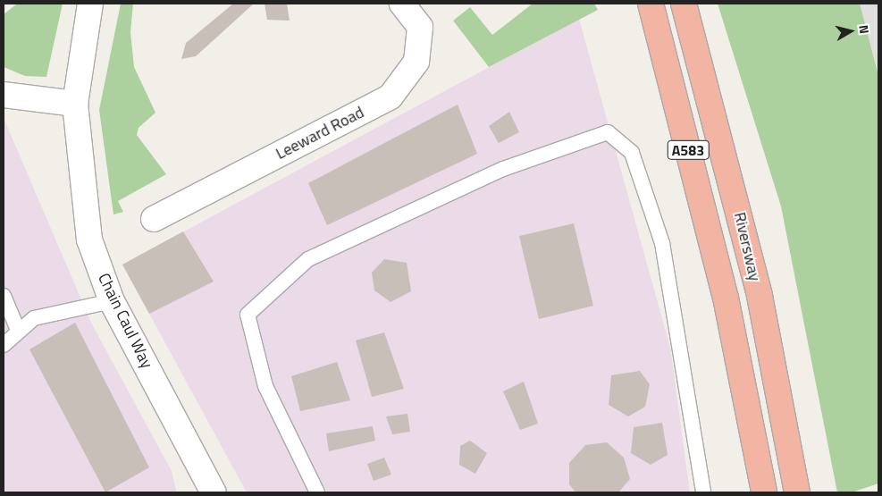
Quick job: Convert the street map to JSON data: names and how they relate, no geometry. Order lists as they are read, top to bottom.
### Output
{
  "streets": {
    "highway": ["A583", "Riversway"],
    "street": ["Leeward Road", "Chain Caul Way"]
  },
  "north": "right"
}
